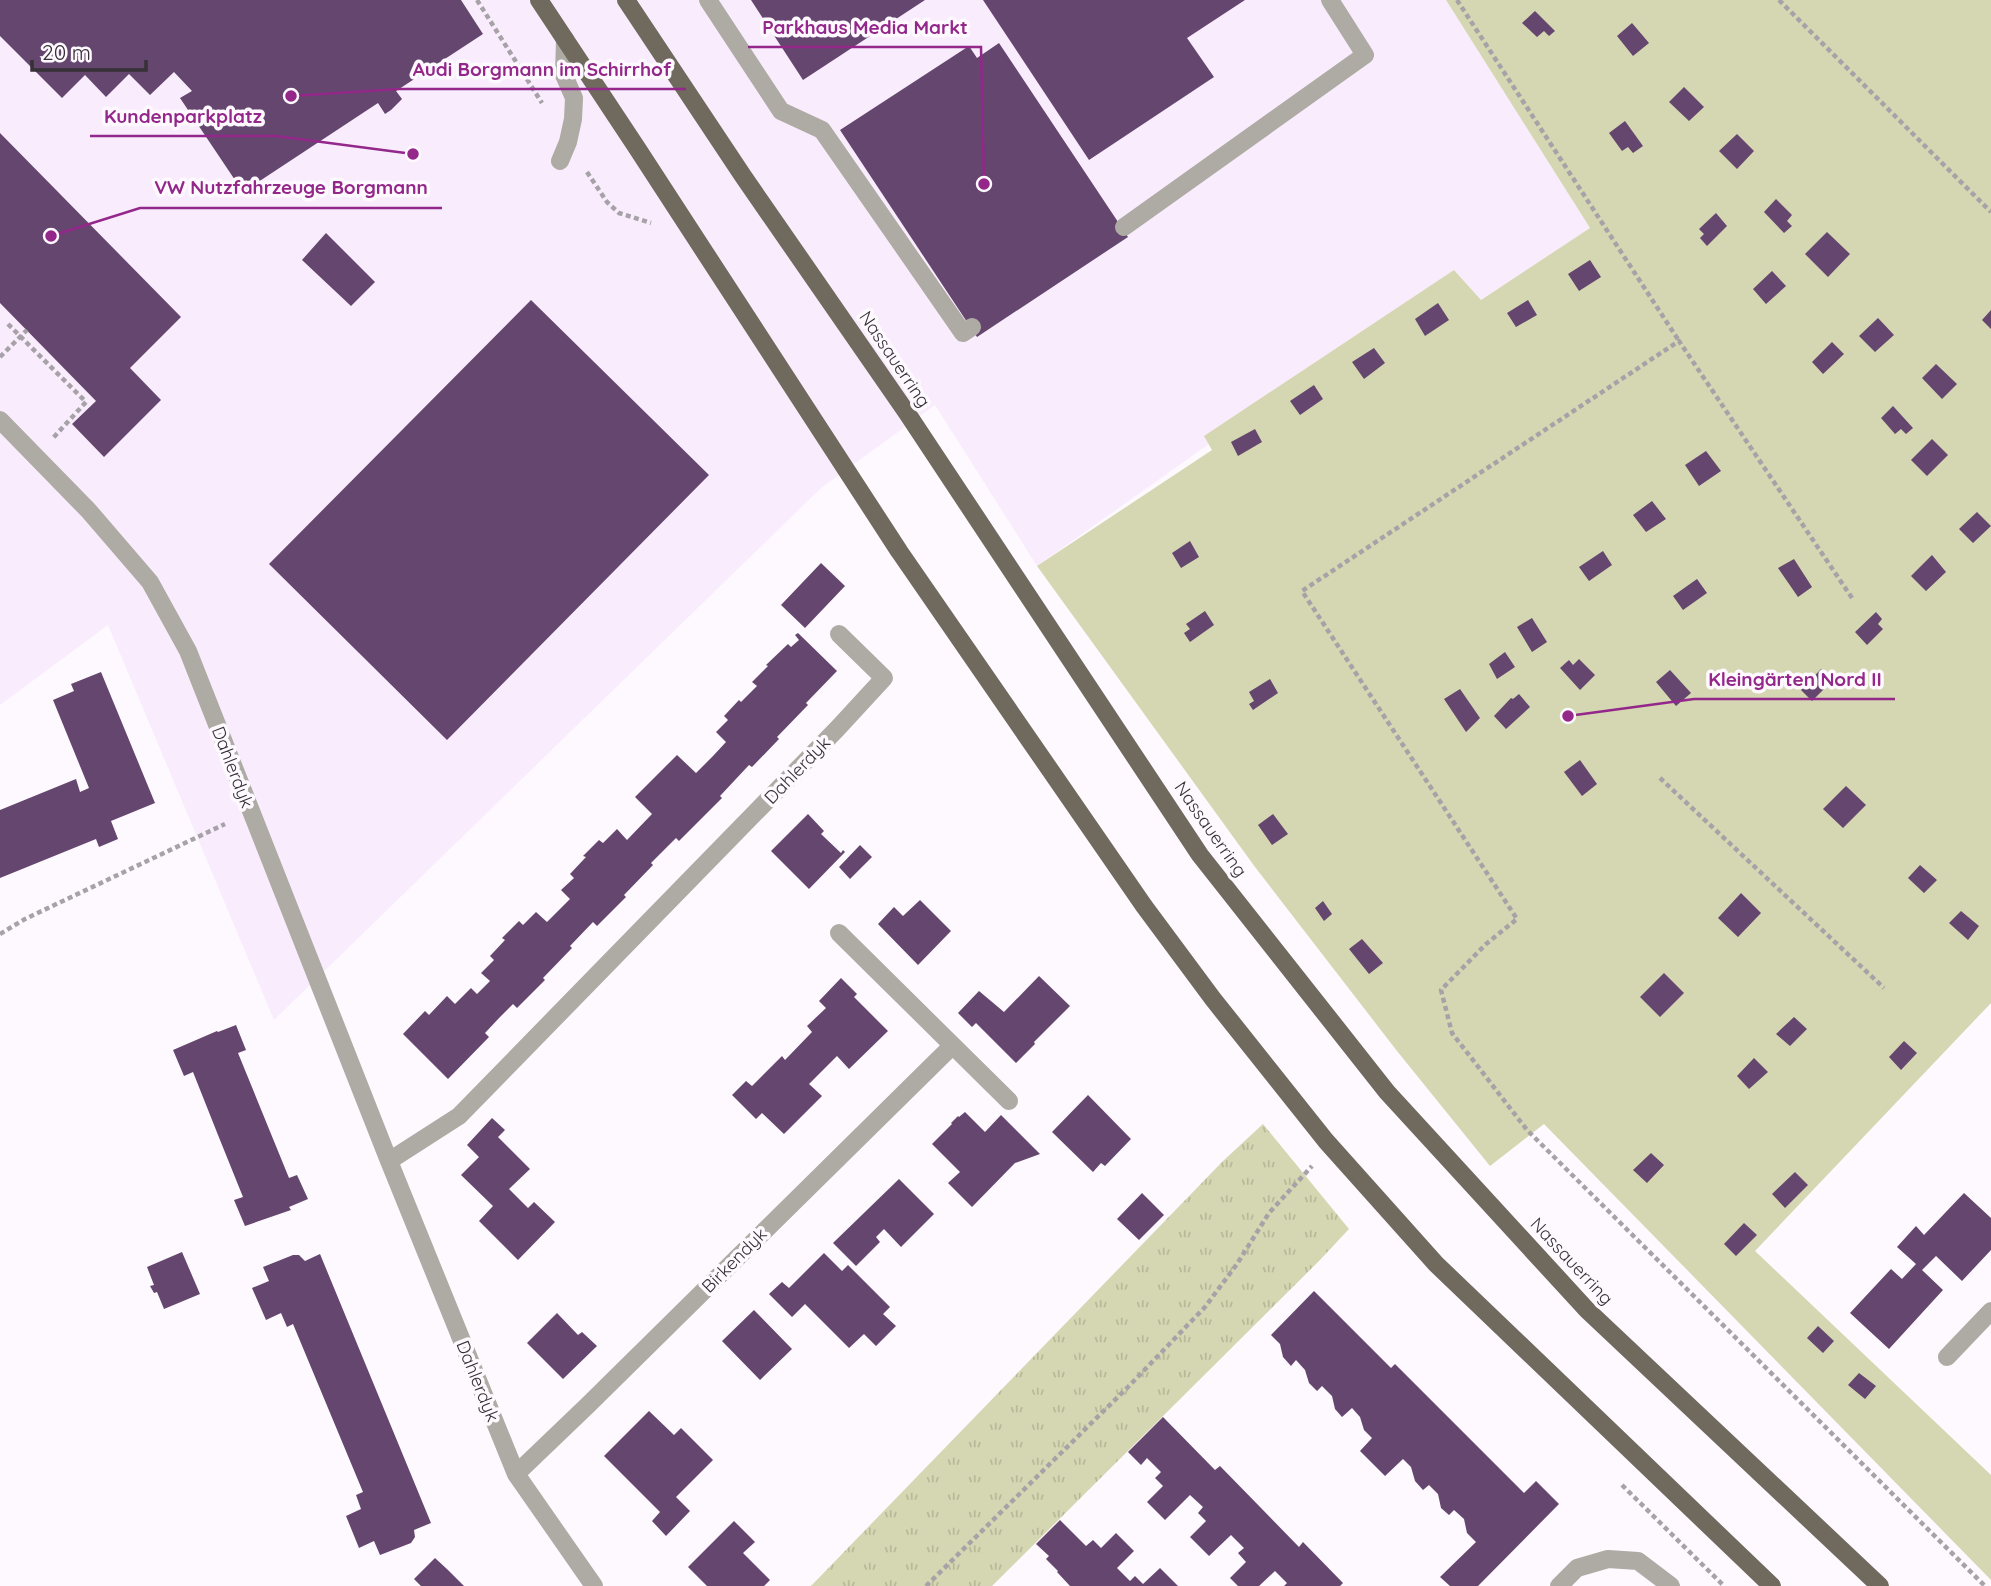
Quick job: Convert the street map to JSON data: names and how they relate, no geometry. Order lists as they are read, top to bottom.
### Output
{
  "streets": {
    "main road": ["Nassauerring"],
    "street": ["Dahlerdyk", "Birkendyk"]
  },
  "crossings": [
    ["Dahlerdyk", "Birkendyk"]
  ],
  "places": [
    "Audi Borgmann im Schirrhof",
    "Kundenparkplatz",
    "Parkhaus Media Markt",
    "VW Nutzfahrzeuge Borgmann",
    "Kleingärten Nord II"
  ],
  "scale_bar": "20 m"
}
